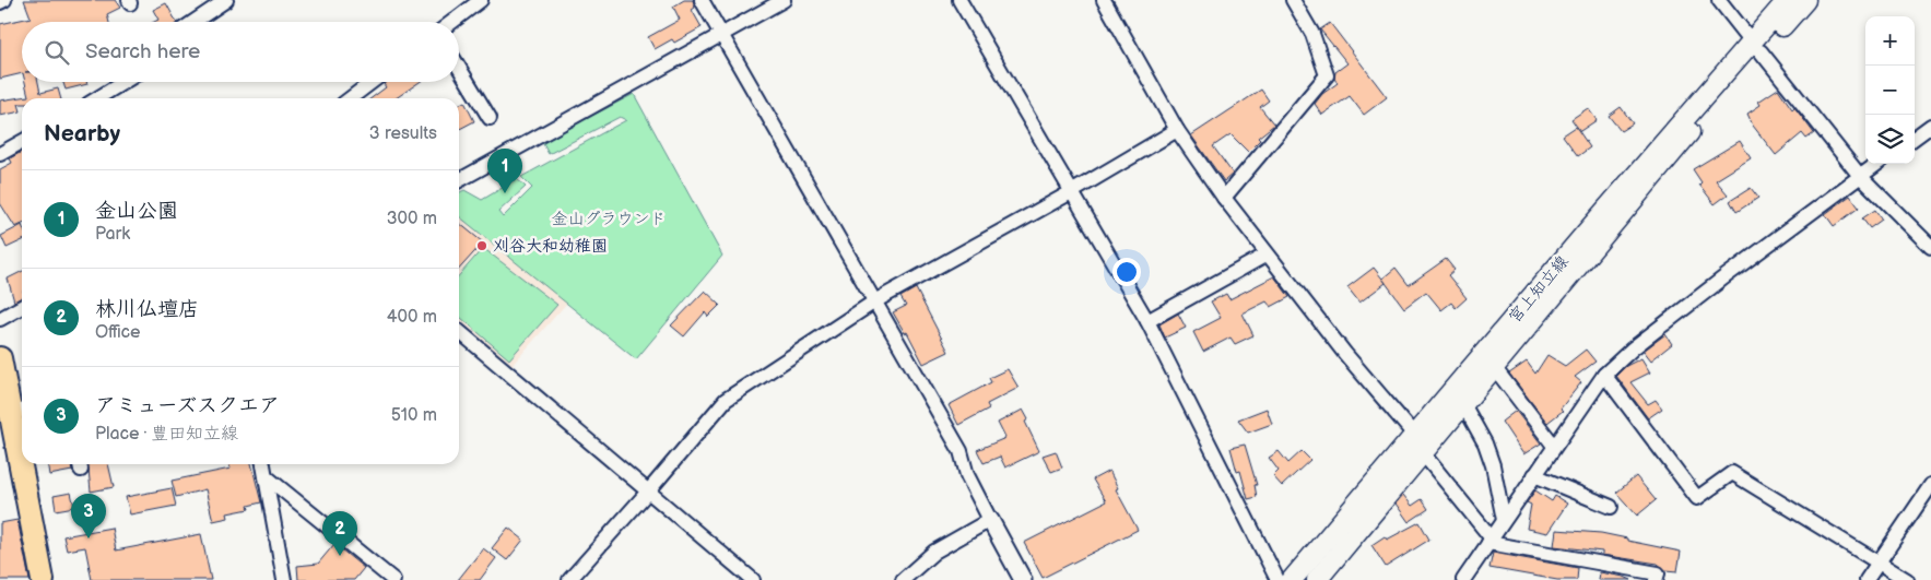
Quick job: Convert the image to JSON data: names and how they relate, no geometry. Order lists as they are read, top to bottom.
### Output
{
  "streets": {
    "main road": ["宮上知立線"]
  },
  "parks": ["金山グラウンド"],
  "places": ["刈谷大和幼稚園"],
  "page": {
    "map_buttons": ["+", "−"],
    "search": "Search here",
    "heading": ["Nearby", "3 results"],
    "pins": ["1", "3", "2"],
    "list": [
      {
        "mark": "1",
        "name": "金山公園",
        "note": "Park",
        "value": "300 m"
      },
      {
        "mark": "2",
        "name": "林川仏壇店",
        "note": "Office",
        "value": "400 m"
      },
      {
        "mark": "3",
        "name": "アミューズスクエア",
        "note": "Place · 豊田知立線",
        "value": "510 m"
      }
    ]
  }
}
